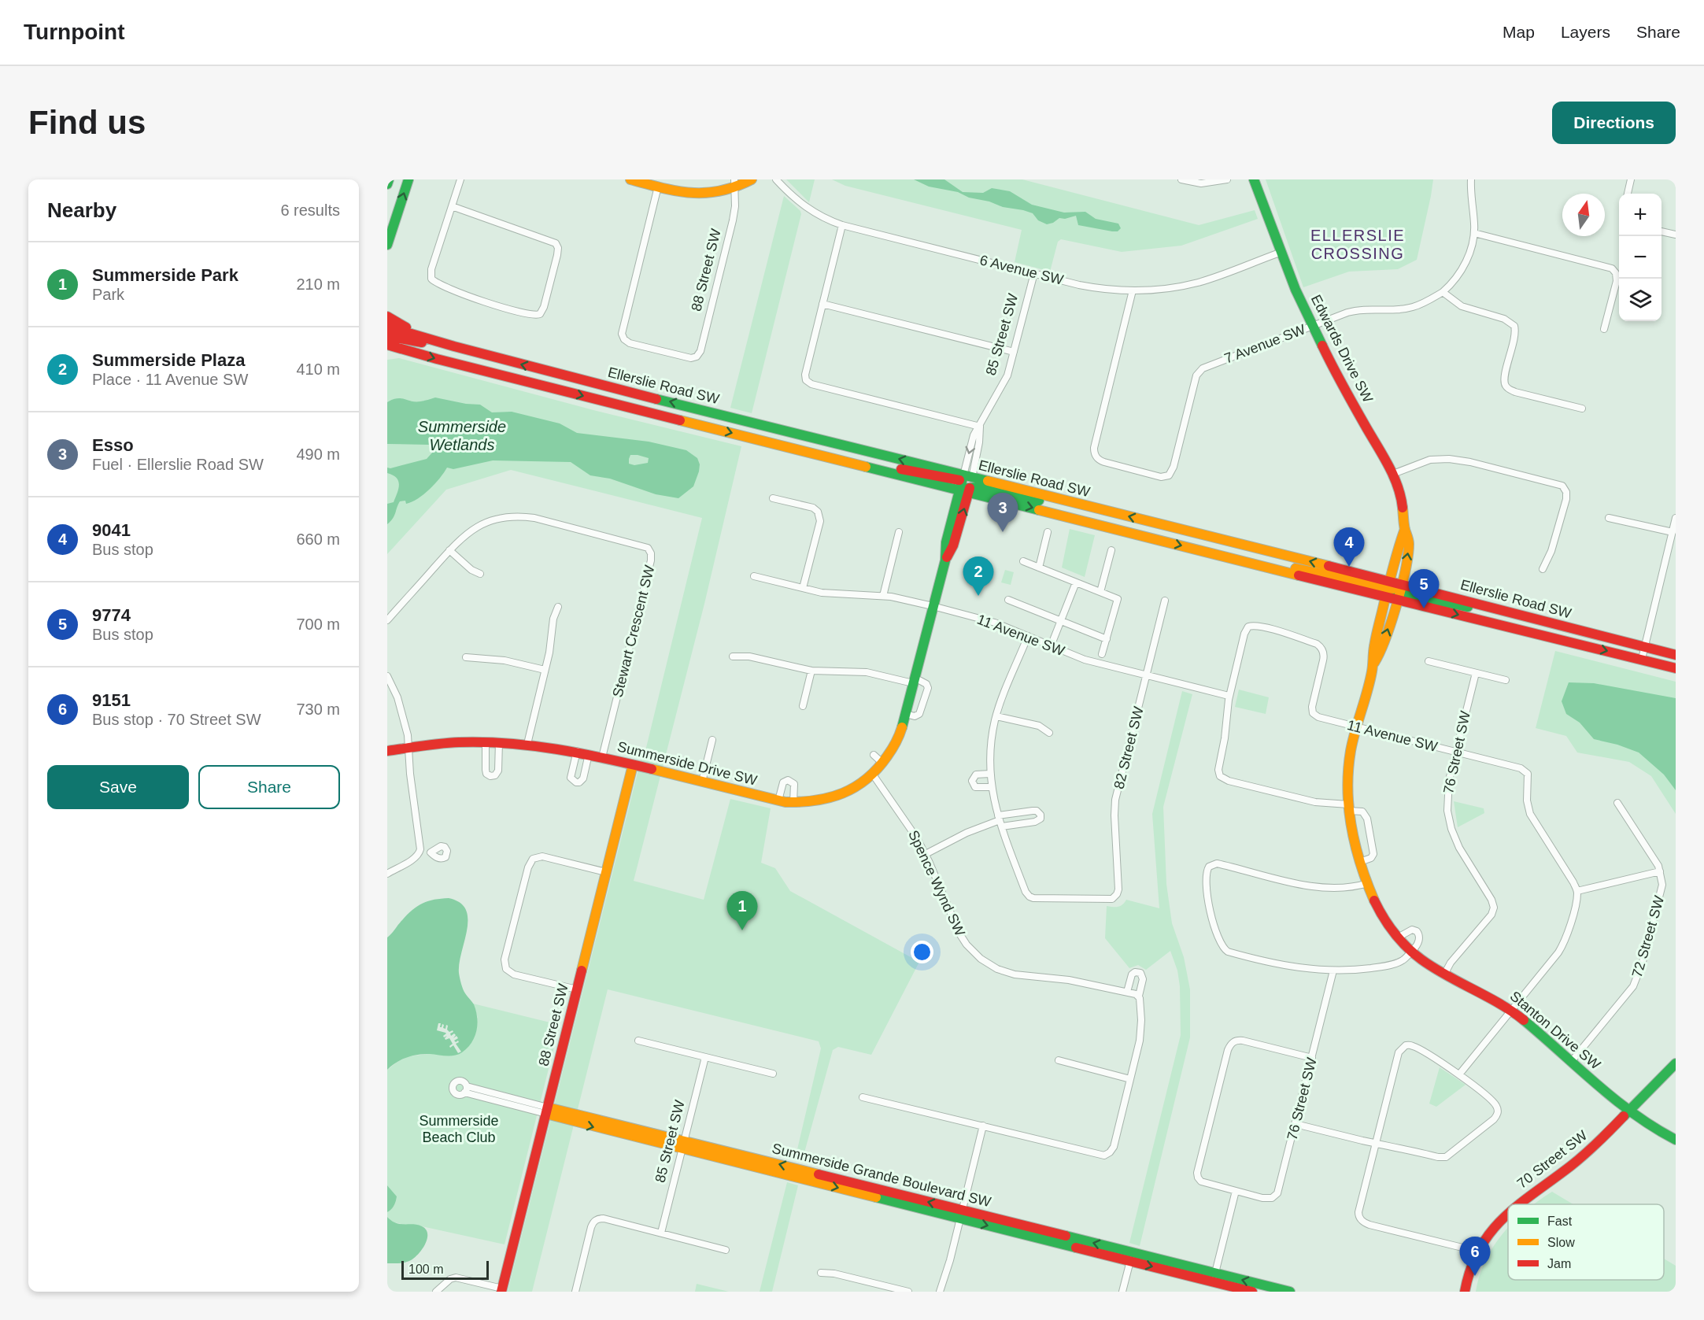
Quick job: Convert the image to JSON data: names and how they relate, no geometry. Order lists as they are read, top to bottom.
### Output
{
  "streets": {
    "street": [
      "88 Street SW",
      "6 Avenue SW",
      "85 Street SW",
      "7 Avenue SW",
      "Edwards Drive SW",
      "Ellerslie Road SW",
      "Stewart Crescent SW",
      "11 Avenue SW",
      "82 Street SW",
      "76 Street SW",
      "Summerside Drive SW",
      "Spence Wynd SW",
      "72 Street SW",
      "Stanton Drive SW",
      "70 Street SW",
      "Summerside Grande Boulevard SW"
    ]
  },
  "crossings": [
    ["88 Street SW", "Summerside Drive SW"],
    ["88 Street SW", "Summerside Grande Boulevard SW"],
    ["6 Avenue SW", "85 Street SW"],
    ["6 Avenue SW", "7 Avenue SW"],
    ["6 Avenue SW", "Edwards Drive SW"],
    ["85 Street SW", "Ellerslie Road SW"],
    ["85 Street SW", "Summerside Drive SW"],
    ["85 Street SW", "Summerside Grande Boulevard SW"],
    ["7 Avenue SW", "Edwards Drive SW"],
    ["Edwards Drive SW", "Ellerslie Road SW"],
    ["Edwards Drive SW", "Stanton Drive SW"],
    ["Ellerslie Road SW", "Summerside Drive SW"],
    ["Ellerslie Road SW", "Stanton Drive SW"],
    ["Stewart Crescent SW", "Summerside Drive SW"],
    ["11 Avenue SW", "82 Street SW"],
    ["11 Avenue SW", "76 Street SW"],
    ["11 Avenue SW", "Summerside Drive SW"],
    ["11 Avenue SW", "Stanton Drive SW"],
    ["76 Street SW", "Stanton Drive SW"],
    ["Summerside Drive SW", "Spence Wynd SW"],
    ["72 Street SW", "Stanton Drive SW"],
    ["Stanton Drive SW", "70 Street SW"]
  ],
  "districts": ["ELLERSLIE CROSSING"],
  "water": ["Summerside Wetlands"],
  "parks": ["Summerside Beach Club"],
  "legend": ["Fast", "Slow", "Jam"],
  "scale_bar": "100 m",
  "north": "top",
  "page": {
    "header": "Turnpoint",
    "nav": ["Map", "Layers", "Share"],
    "buttons": [
      "Directions",
      ["Save", "Share"]
    ],
    "title": "Find us",
    "heading": ["Nearby", "6 results"],
    "map_buttons": ["+", "−"],
    "list": [
      {
        "mark": "1",
        "name": "Summerside Park",
        "note": "Park",
        "value": "210 m"
      },
      {
        "mark": "2",
        "name": "Summerside Plaza",
        "note": "Place · 11 Avenue SW",
        "value": "410 m"
      },
      {
        "mark": "3",
        "name": "Esso",
        "note": "Fuel · Ellerslie Road SW",
        "value": "490 m"
      },
      {
        "mark": "4",
        "name": "9041",
        "note": "Bus stop",
        "value": "660 m"
      },
      {
        "mark": "5",
        "name": "9774",
        "note": "Bus stop",
        "value": "700 m"
      },
      {
        "mark": "6",
        "name": "9151",
        "note": "Bus stop · 70 Street SW",
        "value": "730 m"
      }
    ],
    "pins": [
      "3",
      "4",
      "2",
      "5",
      "1",
      "6"
    ],
    "scale": "100 m"
  }
}
